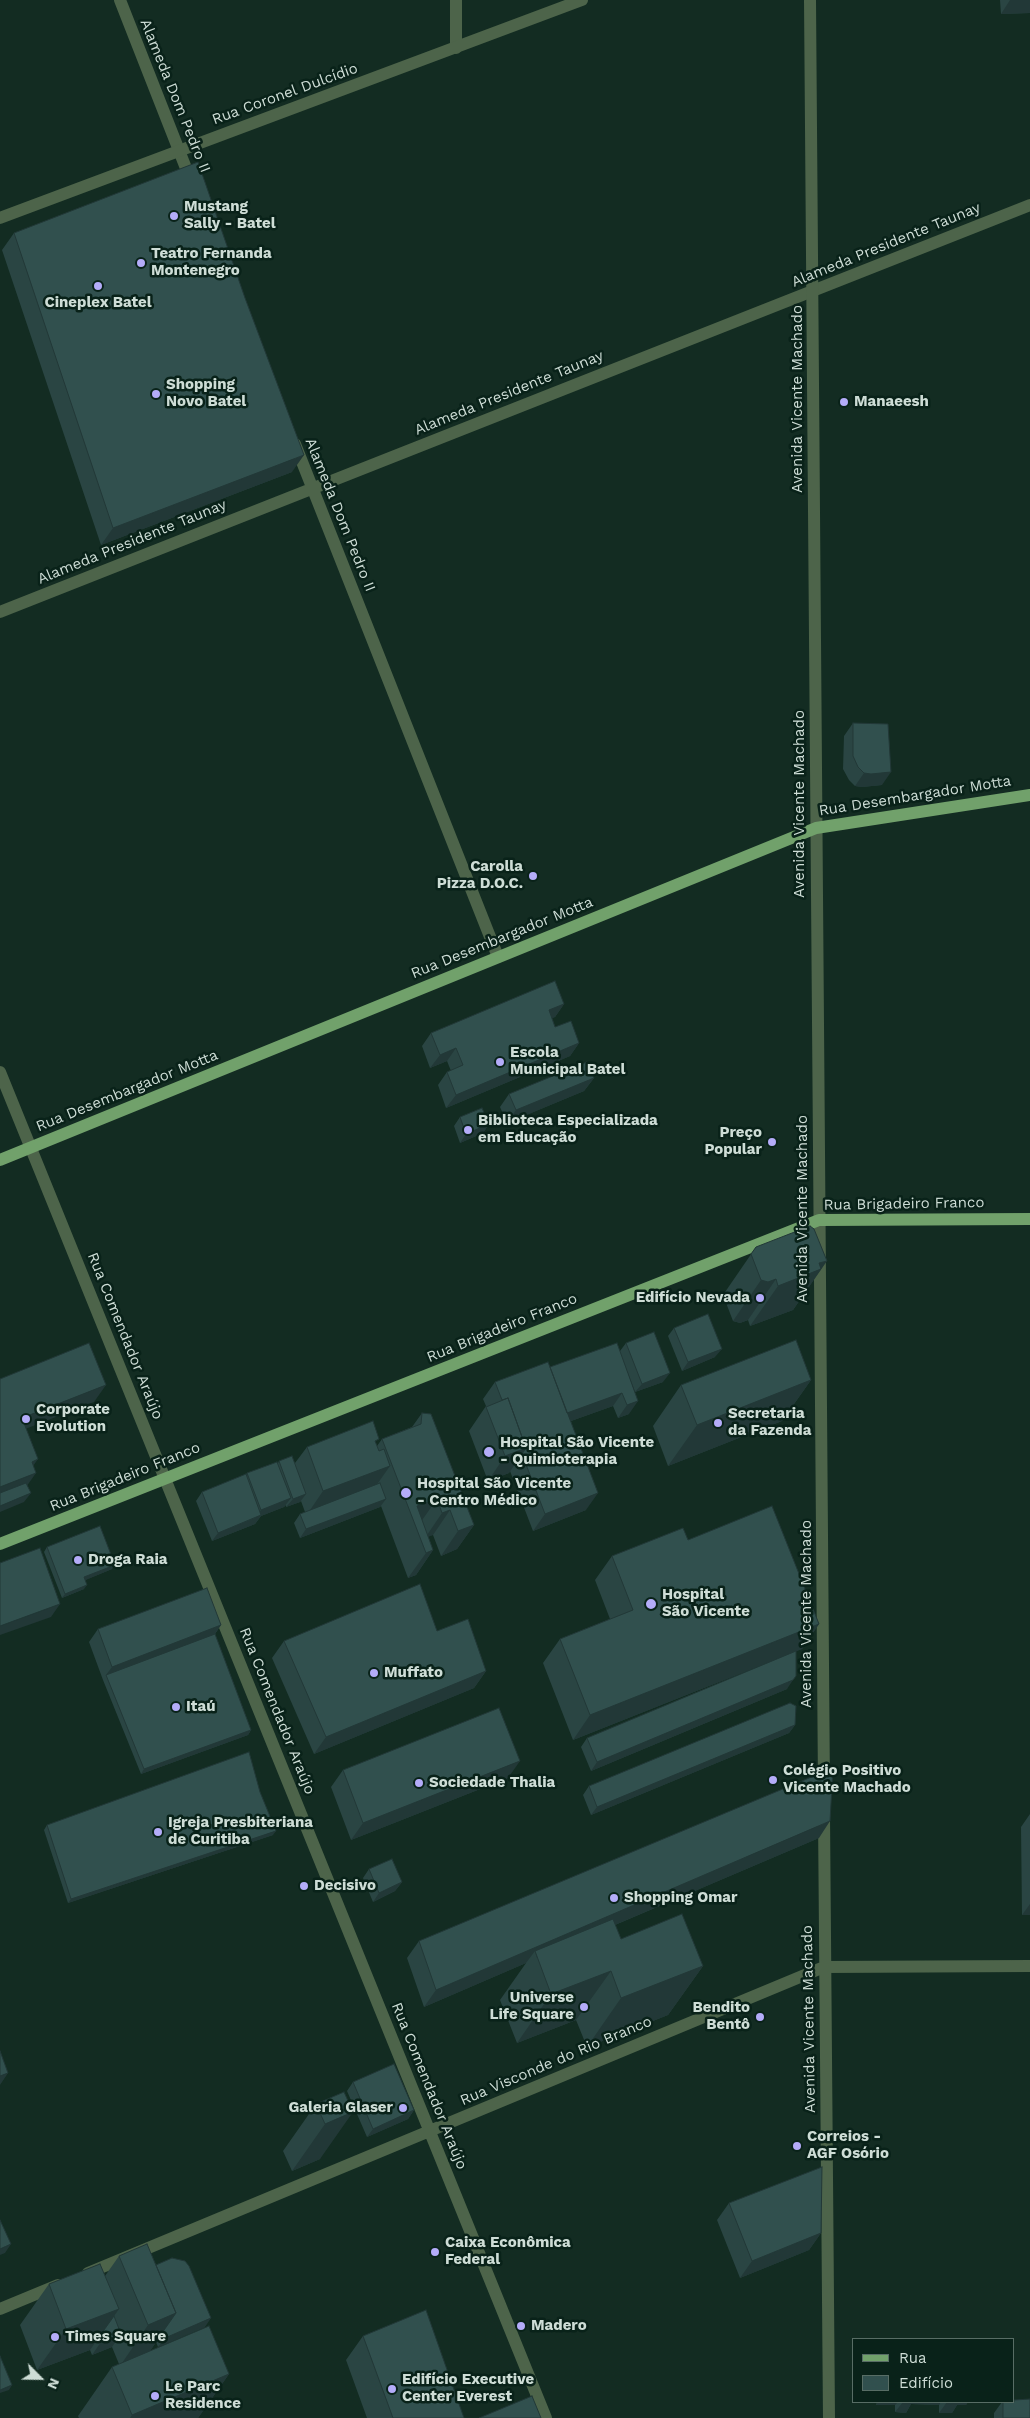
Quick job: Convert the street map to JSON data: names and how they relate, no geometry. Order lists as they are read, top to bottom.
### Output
{
  "streets": {
    "main road": ["Rua Desembargador Motta", "Rua Brigadeiro Franco"],
    "street": [
      "Rua Coronel Dulcídio",
      "Alameda Dom Pedro II",
      "Alameda Presidente Taunay",
      "Avenida Vicente Machado",
      "Rua Comendador Araújo",
      "Rua Visconde do Rio Branco"
    ]
  },
  "crossings": [
    ["Rua Coronel Dulcídio", "Alameda Dom Pedro II"],
    ["Alameda Dom Pedro II", "Alameda Presidente Taunay"],
    ["Alameda Dom Pedro II", "Rua Desembargador Motta"],
    ["Alameda Presidente Taunay", "Avenida Vicente Machado"],
    ["Avenida Vicente Machado", "Rua Desembargador Motta"],
    ["Avenida Vicente Machado", "Rua Brigadeiro Franco"],
    ["Avenida Vicente Machado", "Rua Visconde do Rio Branco"],
    ["Rua Desembargador Motta", "Rua Comendador Araújo"],
    ["Rua Brigadeiro Franco", "Rua Comendador Araújo"],
    ["Rua Comendador Araújo", "Rua Visconde do Rio Branco"]
  ],
  "places": [
    "Mustang Sally - Batel",
    "Teatro Fernanda Montenegro",
    "Cineplex Batel",
    "Shopping Novo Batel",
    "Manaeesh",
    "Carolla Pizza D.O.C.",
    "Escola Municipal Batel",
    "Biblioteca Especializada em Educação",
    "Preço Popular",
    "Edifício Nevada",
    "Corporate Evolution",
    "Secretaria da Fazenda",
    "Hospital São Vicente - Quimioterapia",
    "Hospital São Vicente - Centro Médico",
    "Droga Raia",
    "Hospital São Vicente",
    "Muffato",
    "Itaú",
    "Colégio Positivo Vicente Machado",
    "Sociedade Thalia",
    "Igreja Presbiteriana de Curitiba",
    "Decisivo",
    "Shopping Omar",
    "Universe Life Square",
    "Bendito Bentô",
    "Galeria Glaser",
    "Correios - AGF Osório",
    "Caixa Econômica Federal",
    "Madero",
    "Times Square",
    "Edifício Executive Center Everest",
    "Le Parc Residence"
  ],
  "legend": ["Rua", "Edifício"],
  "north": "bottom right"
}
